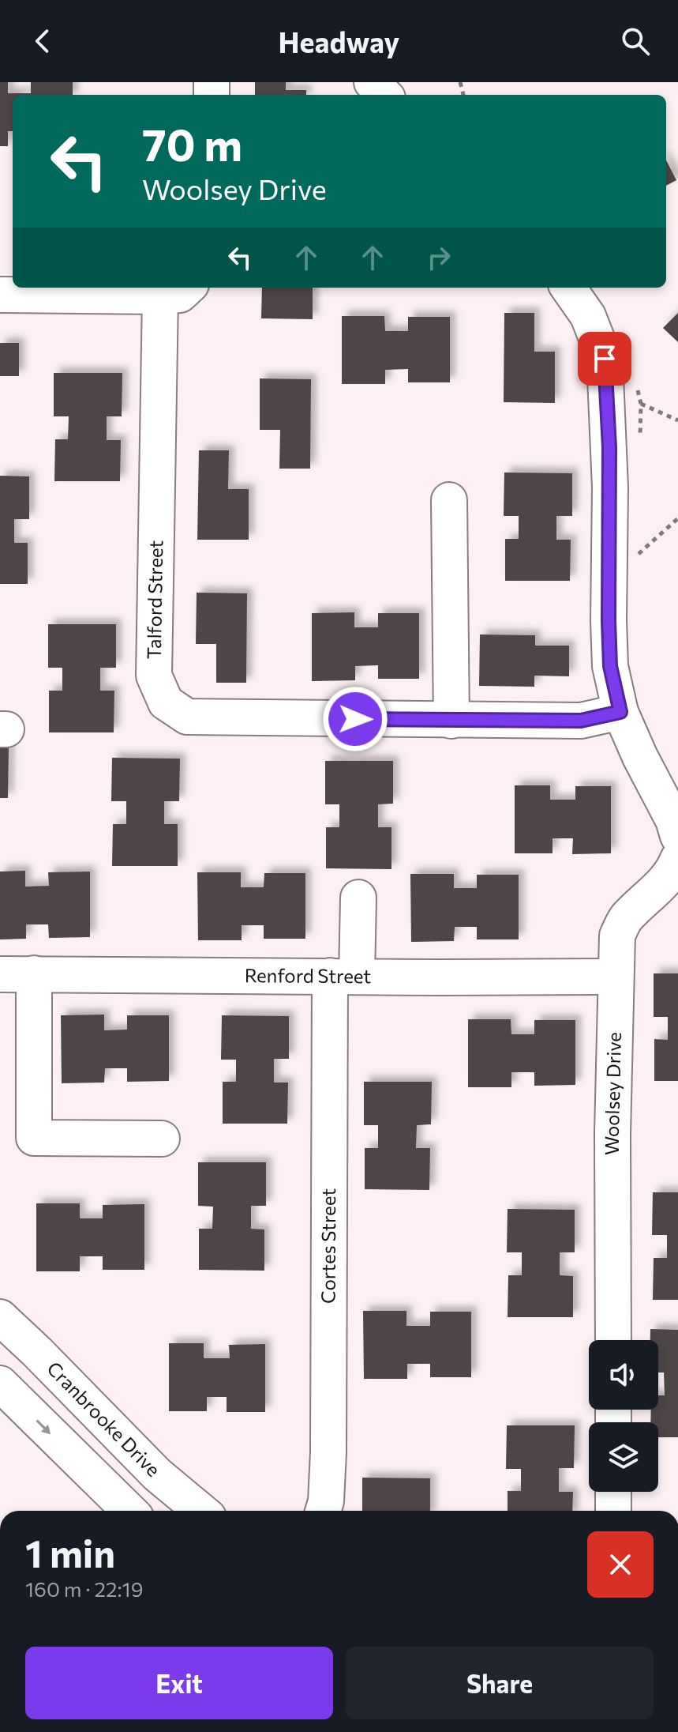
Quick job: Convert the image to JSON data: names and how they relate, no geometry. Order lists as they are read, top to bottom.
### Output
{
  "streets": {
    "street": [
      "Talford Street",
      "Renford Street",
      "Woolsey Drive",
      "Cortes Street",
      "Cranbrooke Drive"
    ]
  },
  "crossings": [
    ["Renford Street", "Woolsey Drive"],
    ["Renford Street", "Cortes Street"]
  ],
  "page": {
    "header": "Headway",
    "turn": ["70 m", "Woolsey Drive"],
    "heading": ["1 min", "160 m · 22:19"],
    "buttons": ["Exit", "Share"]
  }
}
